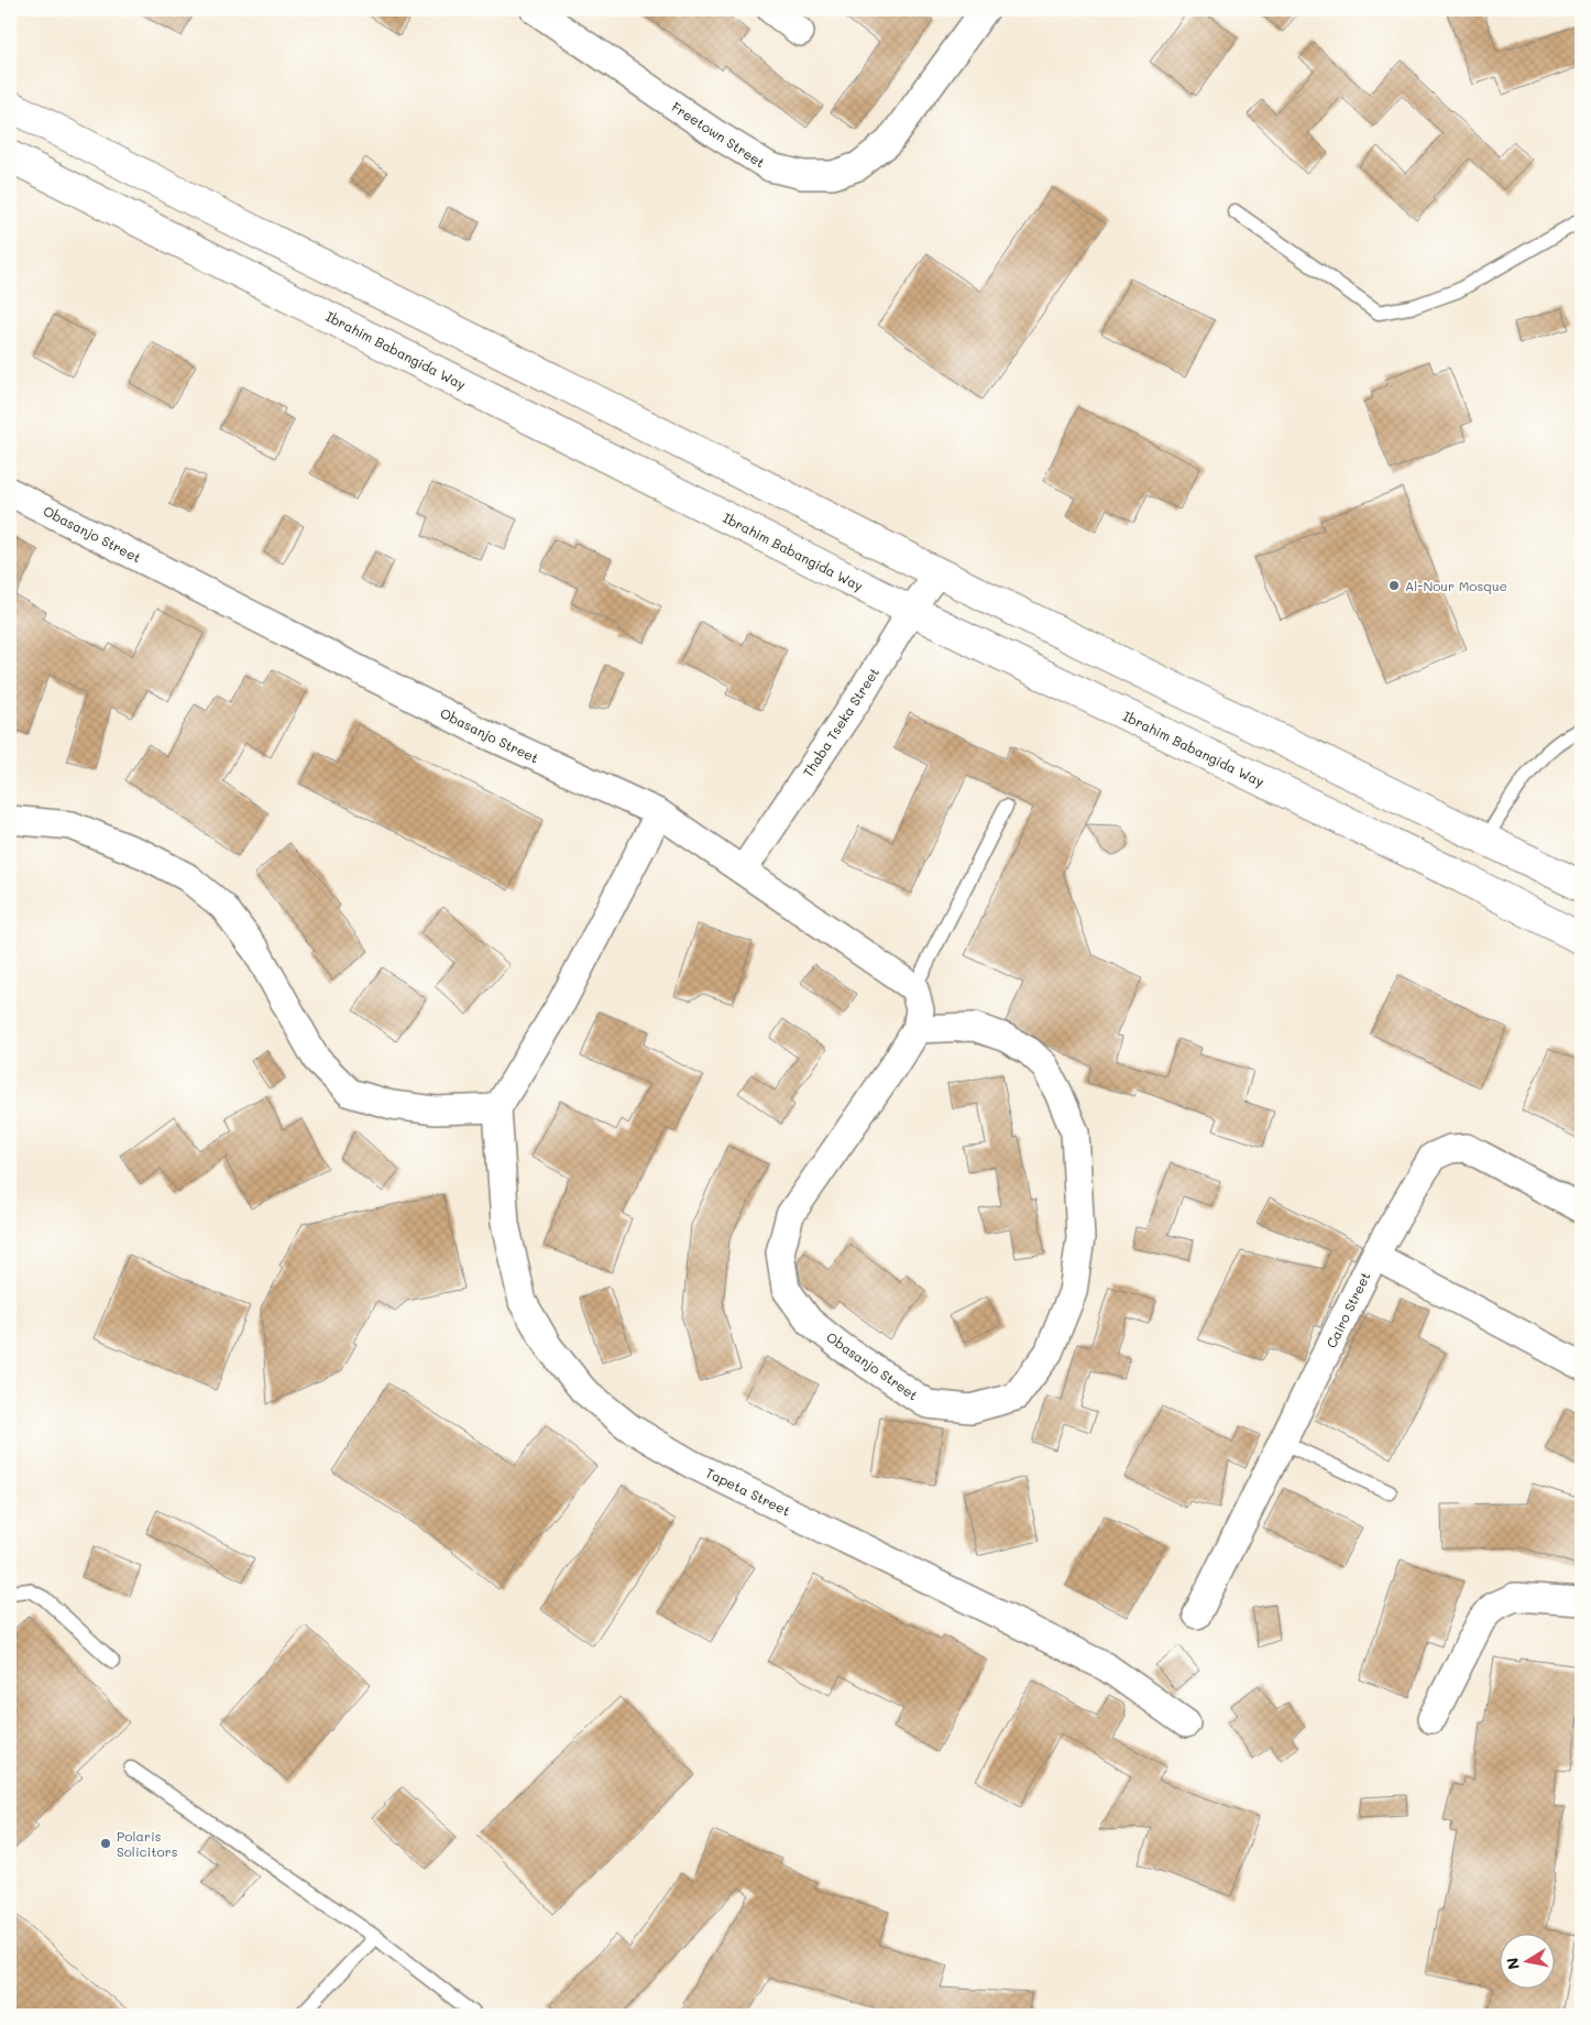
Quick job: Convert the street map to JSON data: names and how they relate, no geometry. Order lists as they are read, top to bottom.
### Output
{
  "streets": {
    "main road": ["Ibrahim Babangida Way"],
    "street": [
      "Freetown Street",
      "Obasanjo Street",
      "Thaba Tseka Street",
      "Cairo Street",
      "Tapeta Street"
    ]
  },
  "crossings": [
    ["Ibrahim Babangida Way", "Thaba Tseka Street"],
    ["Obasanjo Street", "Thaba Tseka Street"]
  ],
  "places": ["Al-Nour Mosque", "Polaris Solicitors"],
  "north": "left"
}
